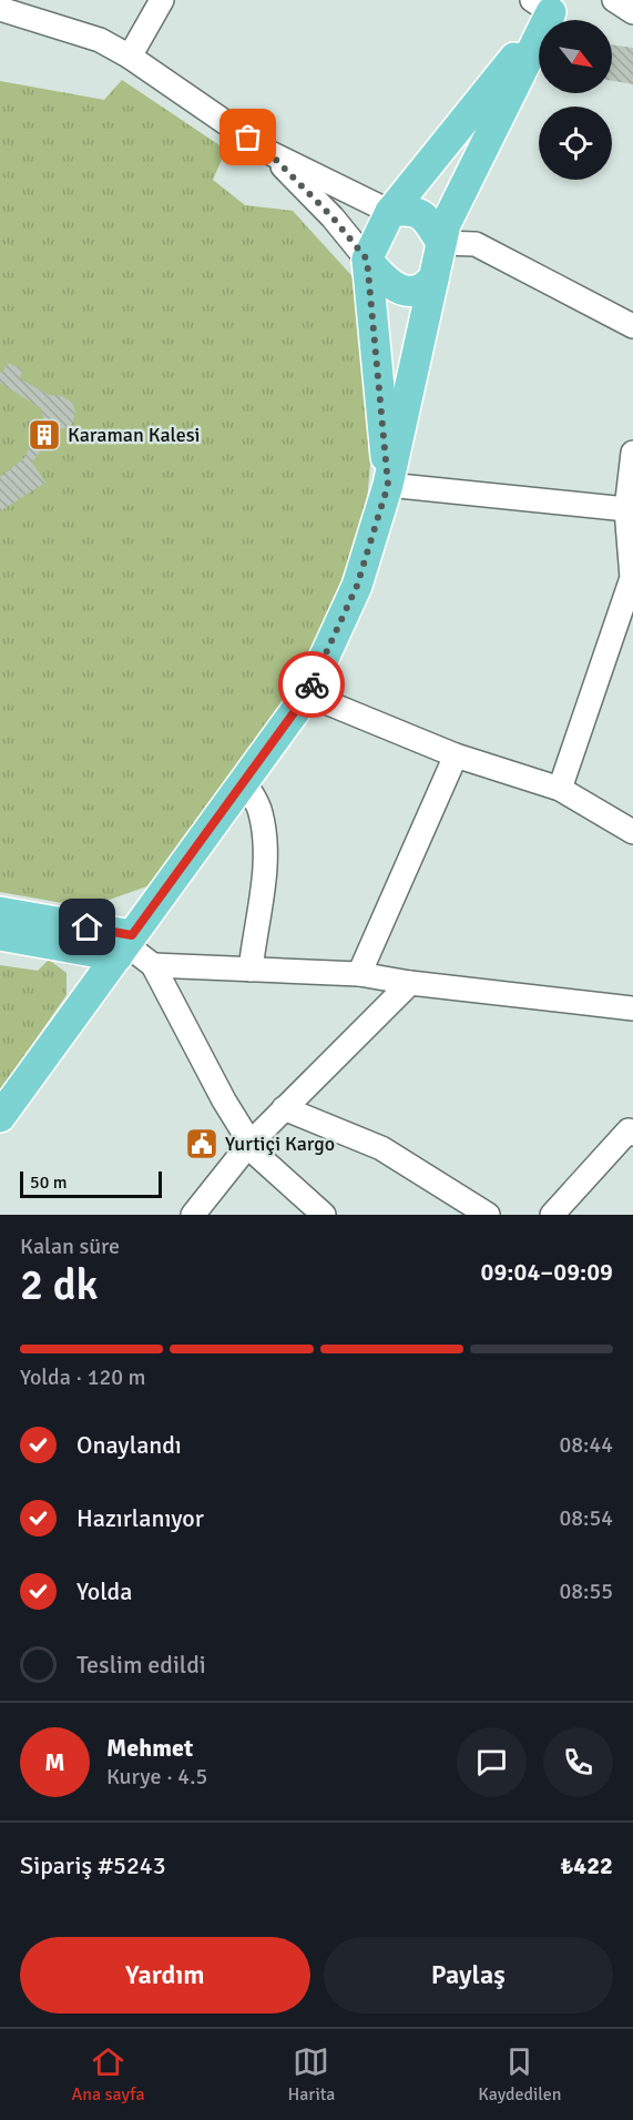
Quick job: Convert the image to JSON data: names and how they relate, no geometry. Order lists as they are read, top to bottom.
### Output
{
  "places": {
    "building": ["Karaman Kalesi"],
    "public building": ["Yurtiçi Kargo"]
  },
  "scale_bar": "50 m",
  "north": "bottom right",
  "page": {
    "scale": "50 m",
    "heading": ["2 dk", "Kalan süre", "09:04–09:09"],
    "panel": [
      "Mehmet",
      "Kurye · 4.5",
      "Sipariş #5243",
      "₺422"
    ],
    "bar": "Yolda · 120 m",
    "list": [
      ["Onaylandı", "08:44"],
      ["Hazırlanıyor", "08:54"],
      ["Yolda", "08:55"],
      "Teslim edildi"
    ],
    "round": "M",
    "buttons": ["Yardım", "Paylaş"],
    "tabs": ["Ana sayfa", "Harita", "Kaydedilen"]
  }
}
